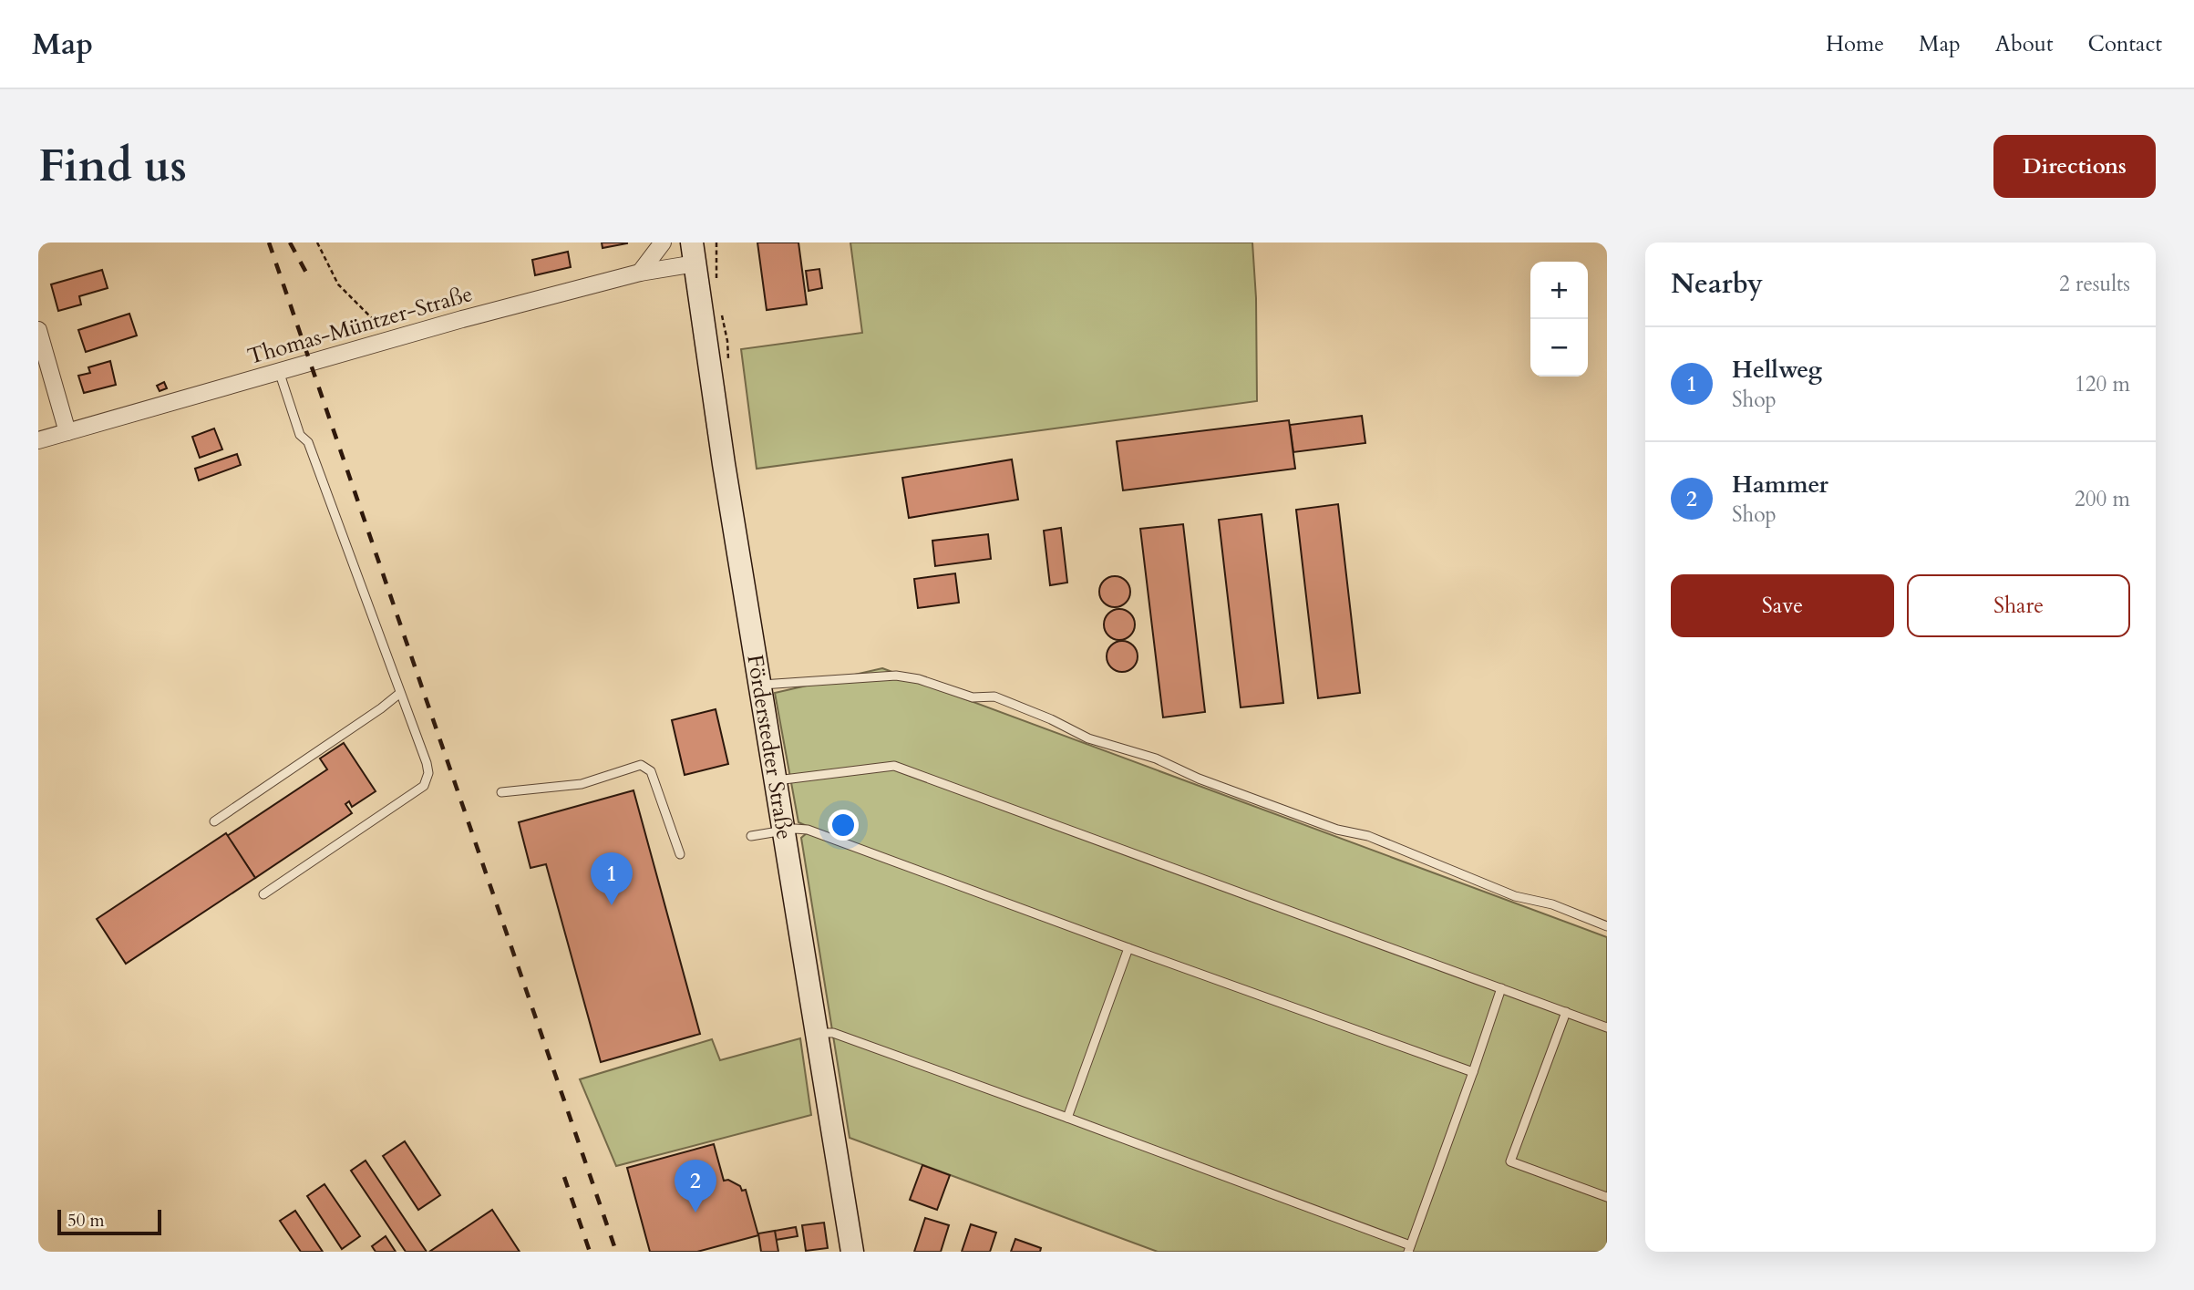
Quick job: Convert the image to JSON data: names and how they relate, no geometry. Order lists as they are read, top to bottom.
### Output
{
  "streets": {
    "main road": ["Förderstedter Straße"],
    "street": ["Thomas-Müntzer-Straße"]
  },
  "crossings": [
    ["Thomas-Müntzer-Straße", "Förderstedter Straße"]
  ],
  "scale_bar": "50 m",
  "page": {
    "header": "Map",
    "nav": [
      "Home",
      "Map",
      "About",
      "Contact"
    ],
    "buttons": [
      "Directions",
      ["Save", "Share"]
    ],
    "title": "Find us",
    "heading": ["Nearby", "2 results"],
    "map_buttons": ["+", "−"],
    "list": [
      {
        "mark": "1",
        "name": "Hellweg",
        "note": "Shop",
        "value": "120 m"
      },
      {
        "mark": "2",
        "name": "Hammer",
        "note": "Shop",
        "value": "200 m"
      }
    ],
    "pins": ["1", "2"],
    "scale": "50 m"
  }
}
